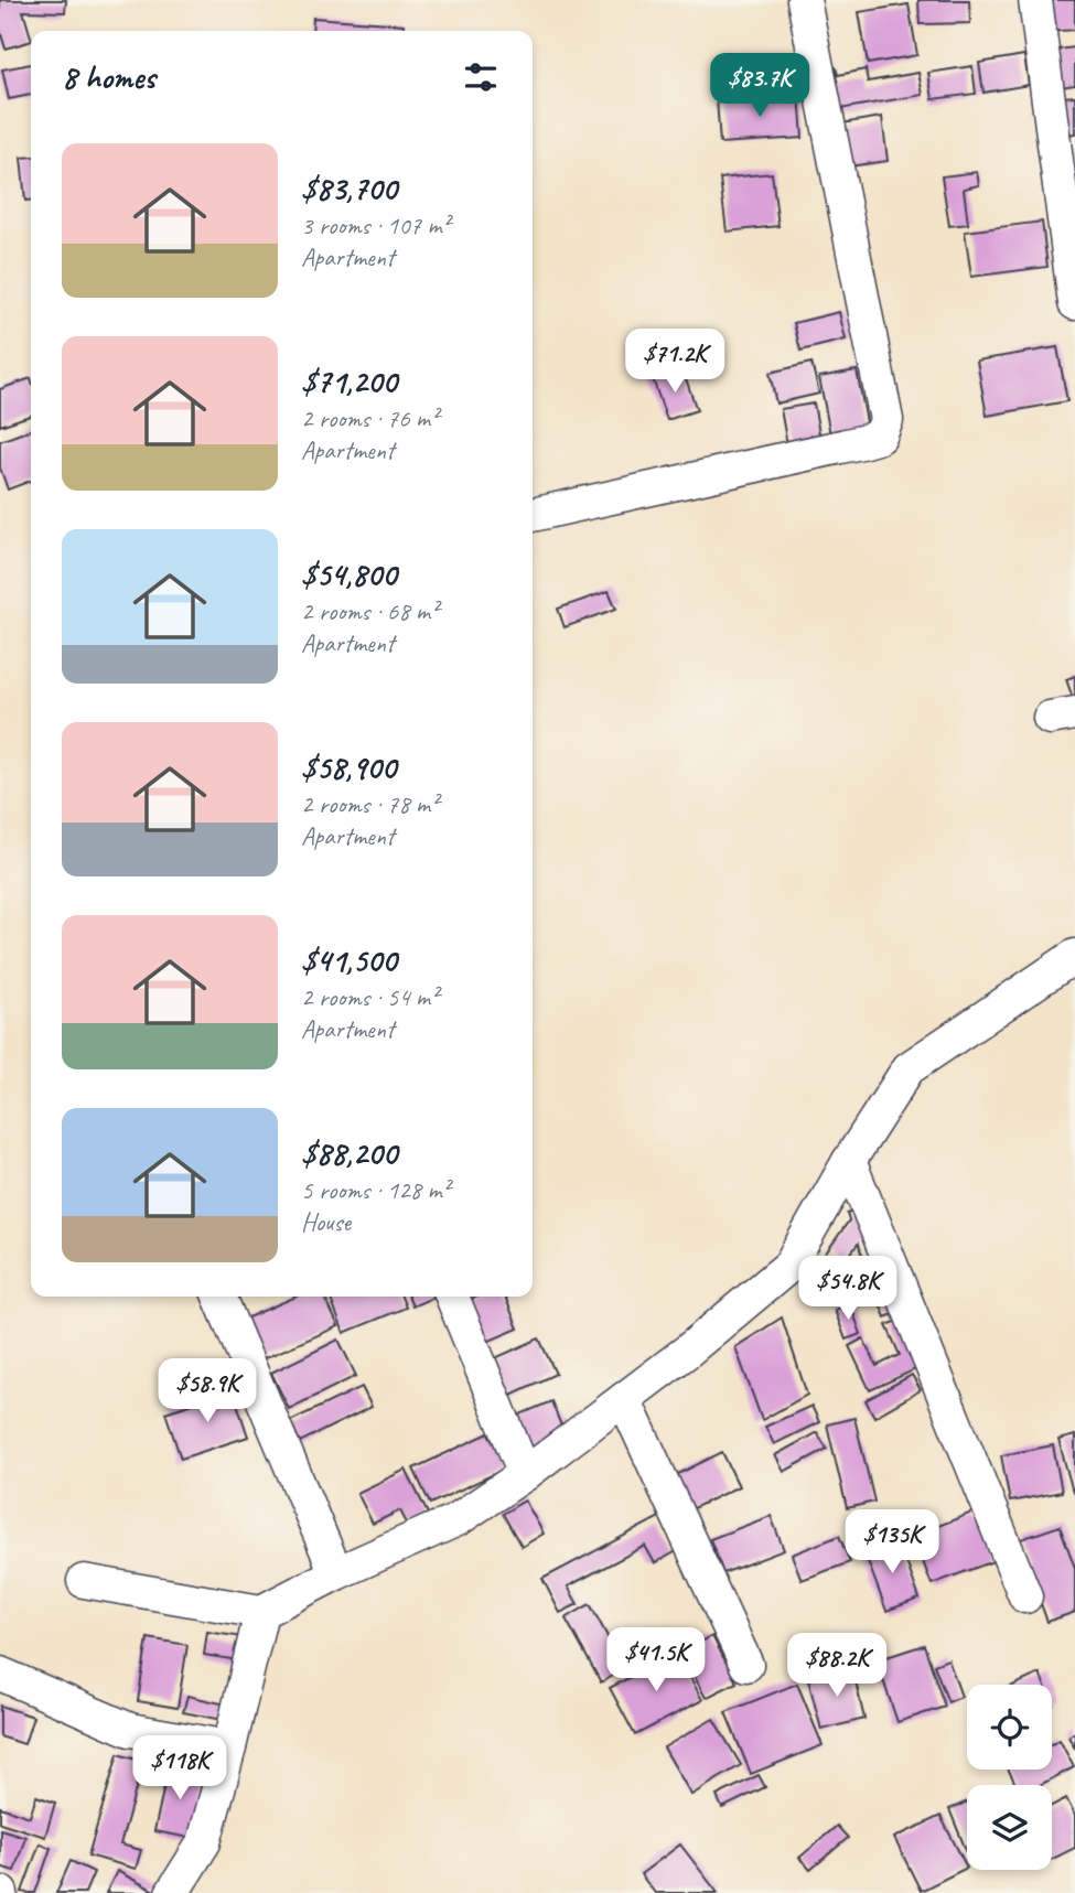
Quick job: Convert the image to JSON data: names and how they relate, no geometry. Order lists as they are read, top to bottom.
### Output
{
  "page": {
    "heading": "8 homes",
    "price": [
      "$83.7K",
      "$71.2K",
      "$54.8K",
      "$58.9K",
      "$135K",
      "$41.5K",
      "$88.2K",
      "$118K"
    ],
    "list": [
      {
        "name": "$83,700",
        "note": "3 rooms · 107 m² · Apartment"
      },
      {
        "name": "$71,200",
        "note": "2 rooms · 76 m² · Apartment"
      },
      {
        "name": "$54,800",
        "note": "2 rooms · 68 m² · Apartment"
      },
      {
        "name": "$58,900",
        "note": "2 rooms · 78 m² · Apartment"
      },
      {
        "name": "$41,500",
        "note": "2 rooms · 54 m² · Apartment"
      },
      {
        "name": "$88,200",
        "note": "5 rooms · 128 m² · House"
      }
    ]
  }
}
